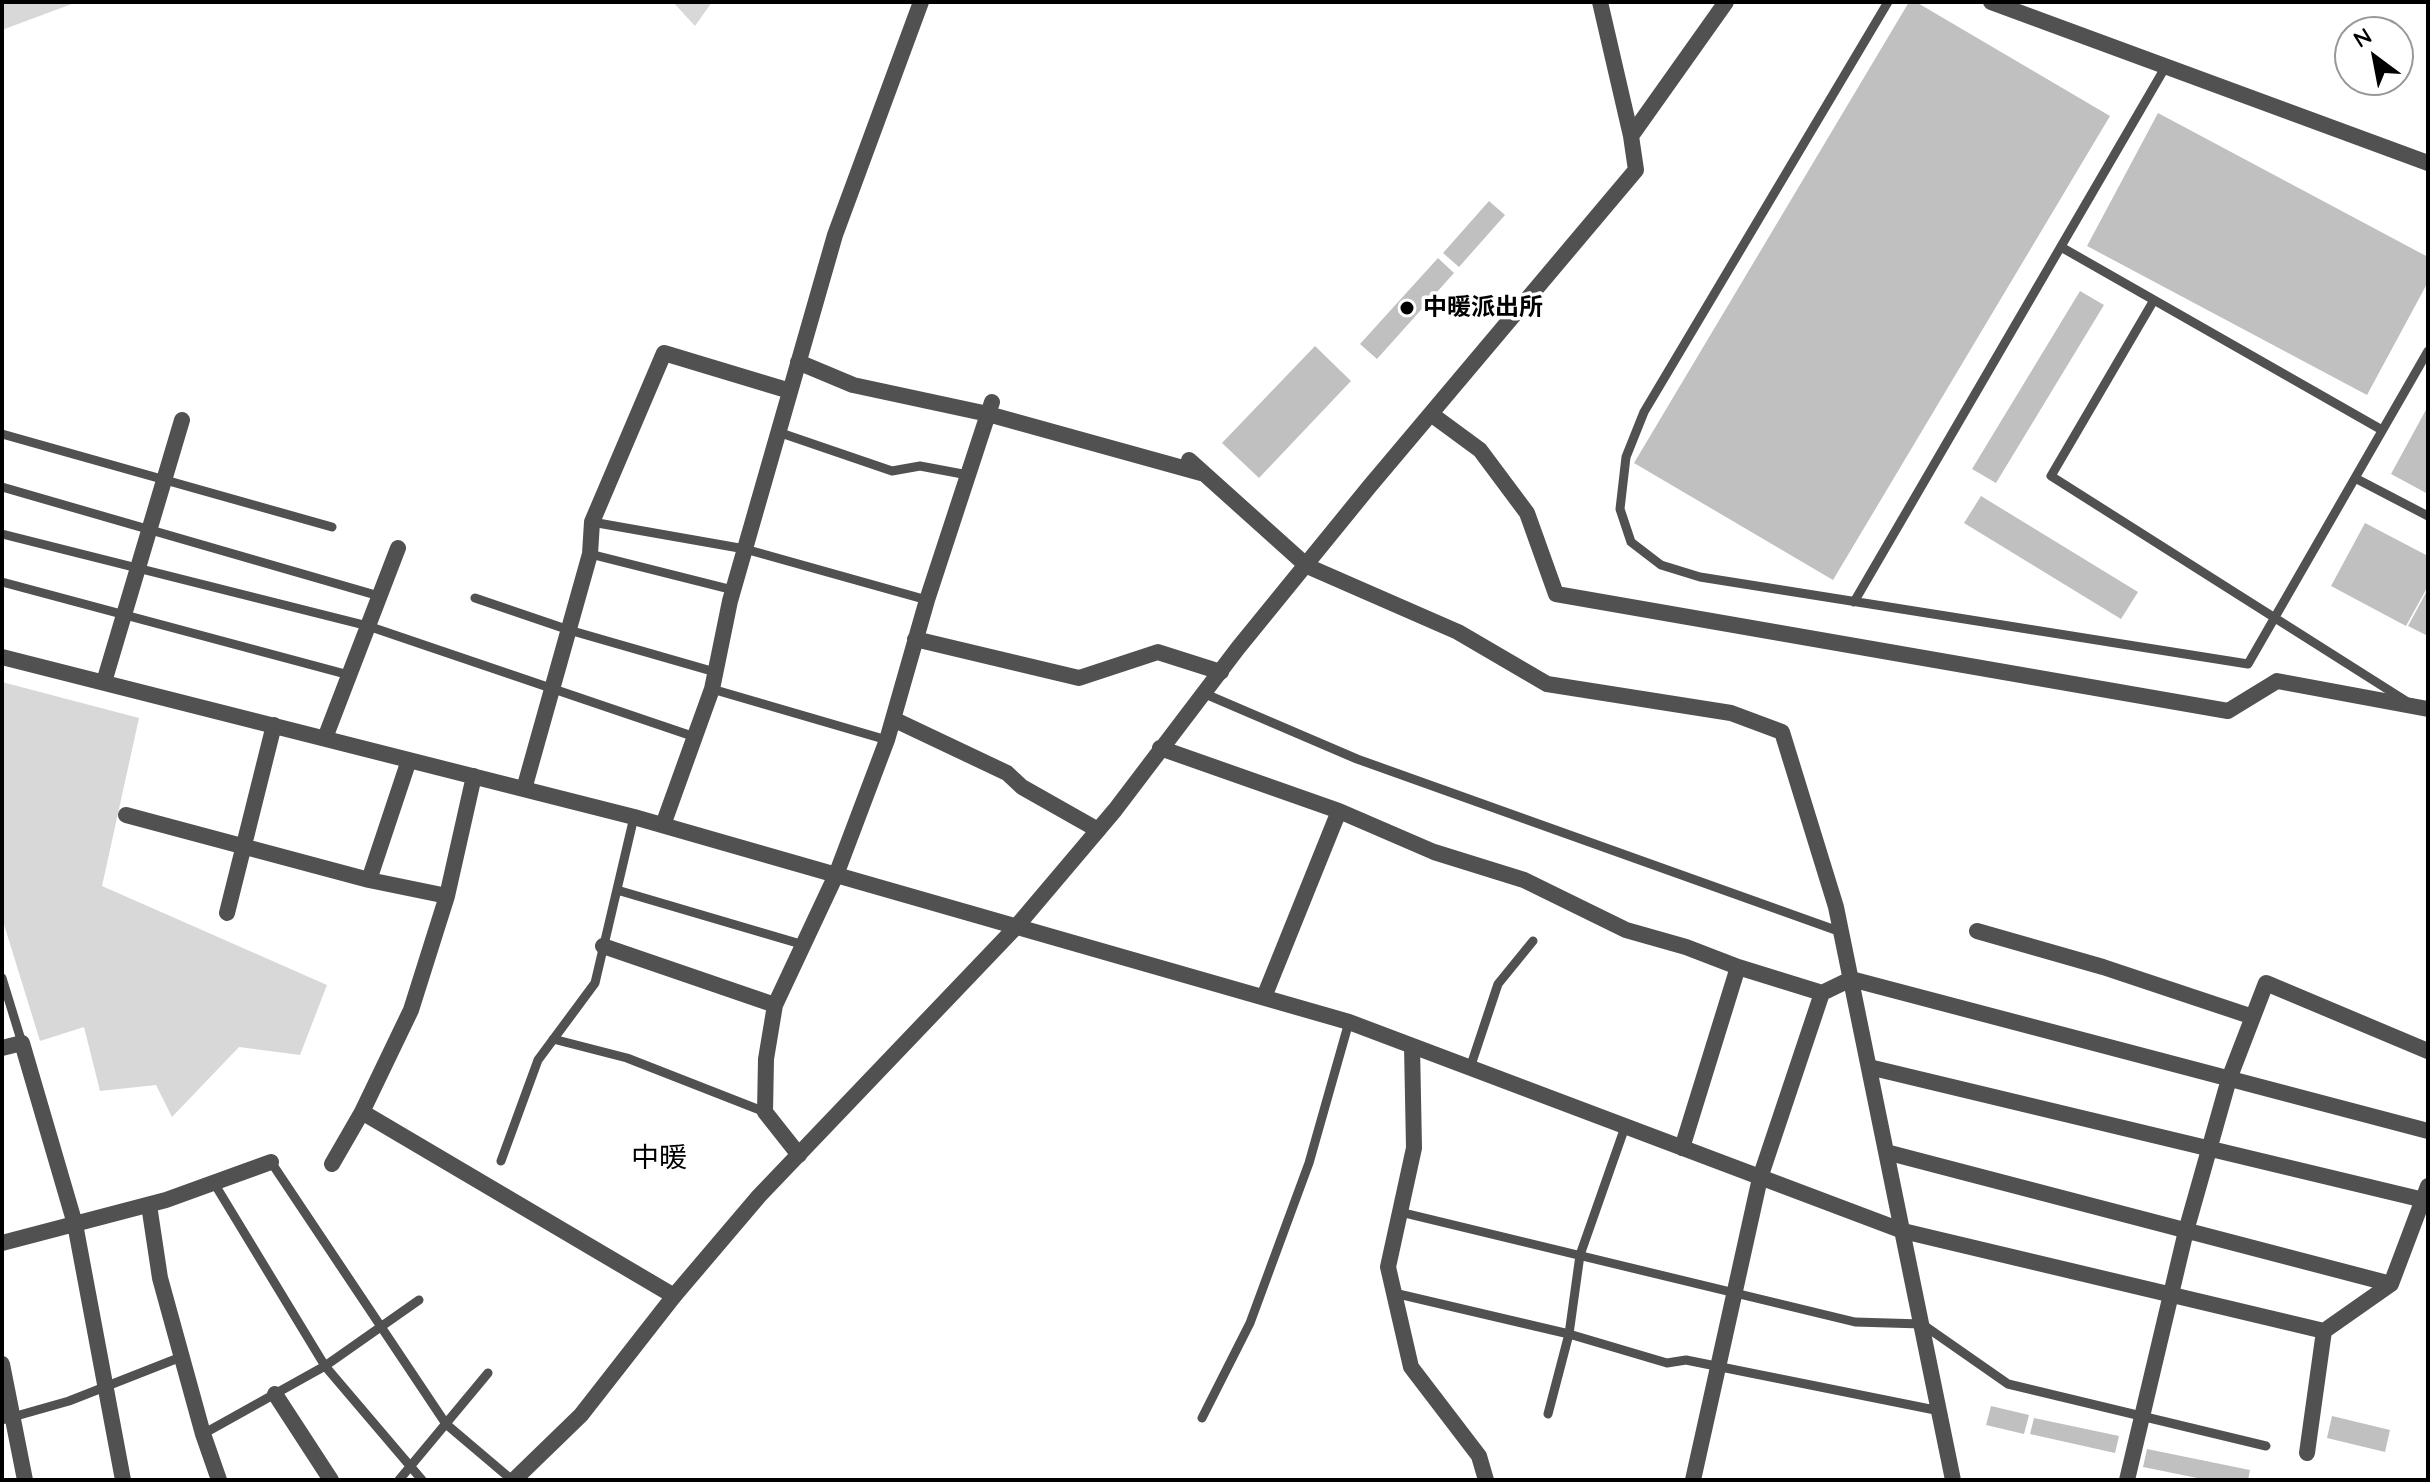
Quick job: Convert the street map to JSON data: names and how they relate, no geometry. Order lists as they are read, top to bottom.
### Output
{
  "districts": ["中暖"],
  "places": ["中暖派出所"],
  "north": "top left"
}
